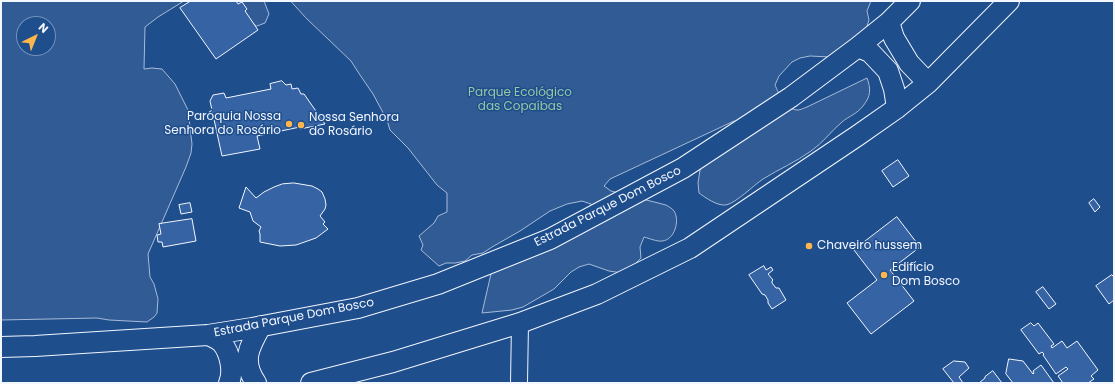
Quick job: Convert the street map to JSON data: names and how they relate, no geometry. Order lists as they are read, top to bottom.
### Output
{
  "streets": {
    "main road": ["Estrada Parque Dom Bosco"]
  },
  "parks": ["Parque Ecológico das Copaíbas"],
  "places": [
    "Paróquia Nossa Senhora do Rosário",
    "Nossa Senhora do Rosário",
    "Chaveiro hussem",
    "Edifício Dom Bosco"
  ],
  "north": "top right"
}
